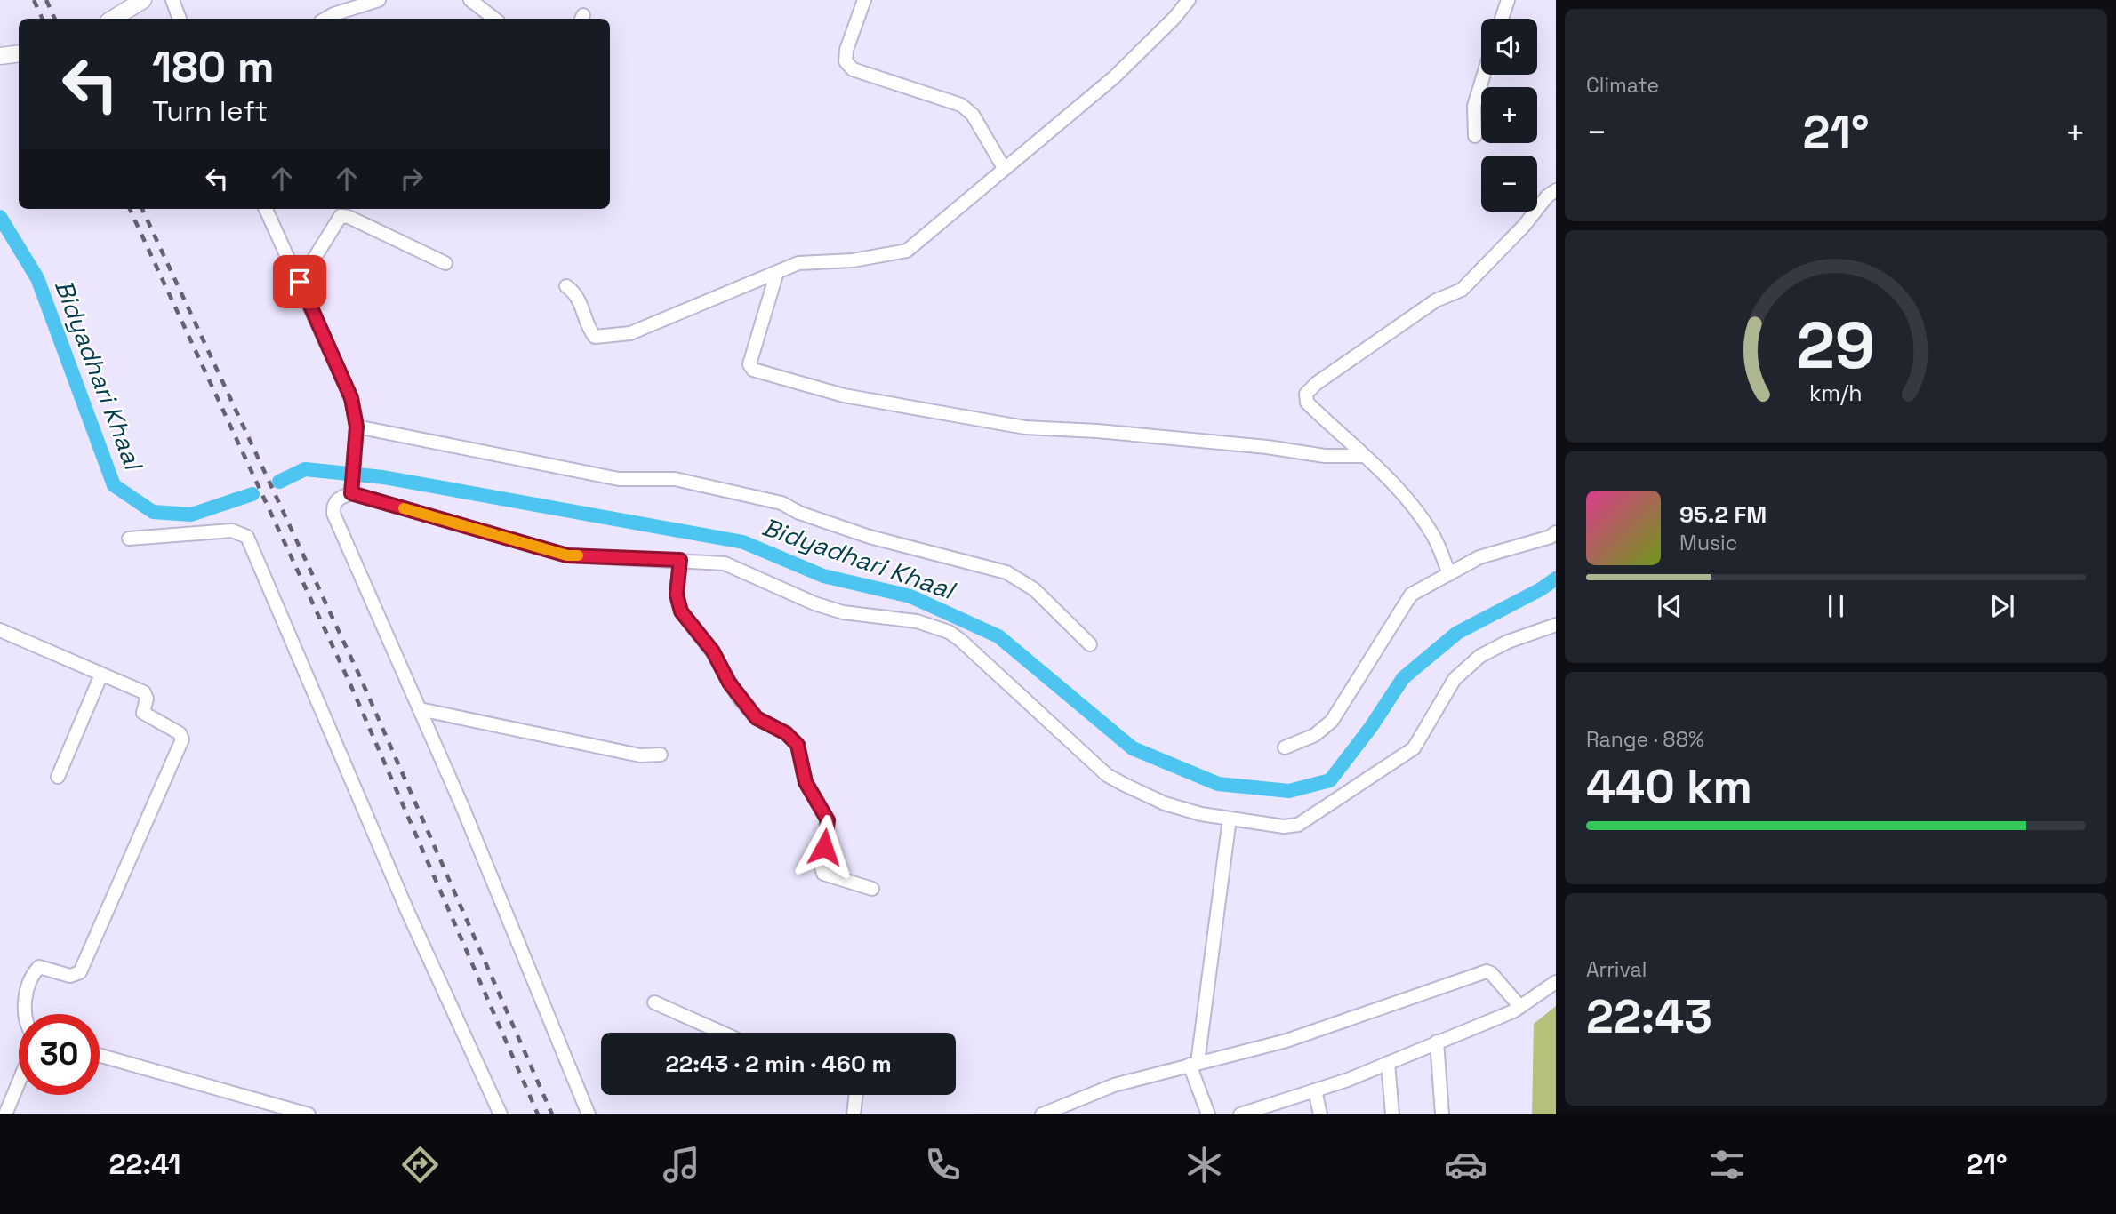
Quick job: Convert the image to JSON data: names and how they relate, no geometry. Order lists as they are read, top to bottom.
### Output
{
  "water": ["Bidyadhari Khaal"],
  "page": {
    "tile": [
      "Climate",
      ["Range · 88%", "440 km"],
      ["Arrival", "22:43"]
    ],
    "map_buttons": ["+", "−"],
    "turn": ["180 m", "Turn left"],
    "heat": ["−", "21°", "+"],
    "song": ["95.2 FM", "Music"],
    "limit": "30",
    "trip": "22:43 · 2 min · 460 m",
    "tabs": ["22:41", "21°"],
    "gauge": ["29", "km/h"]
  }
}
